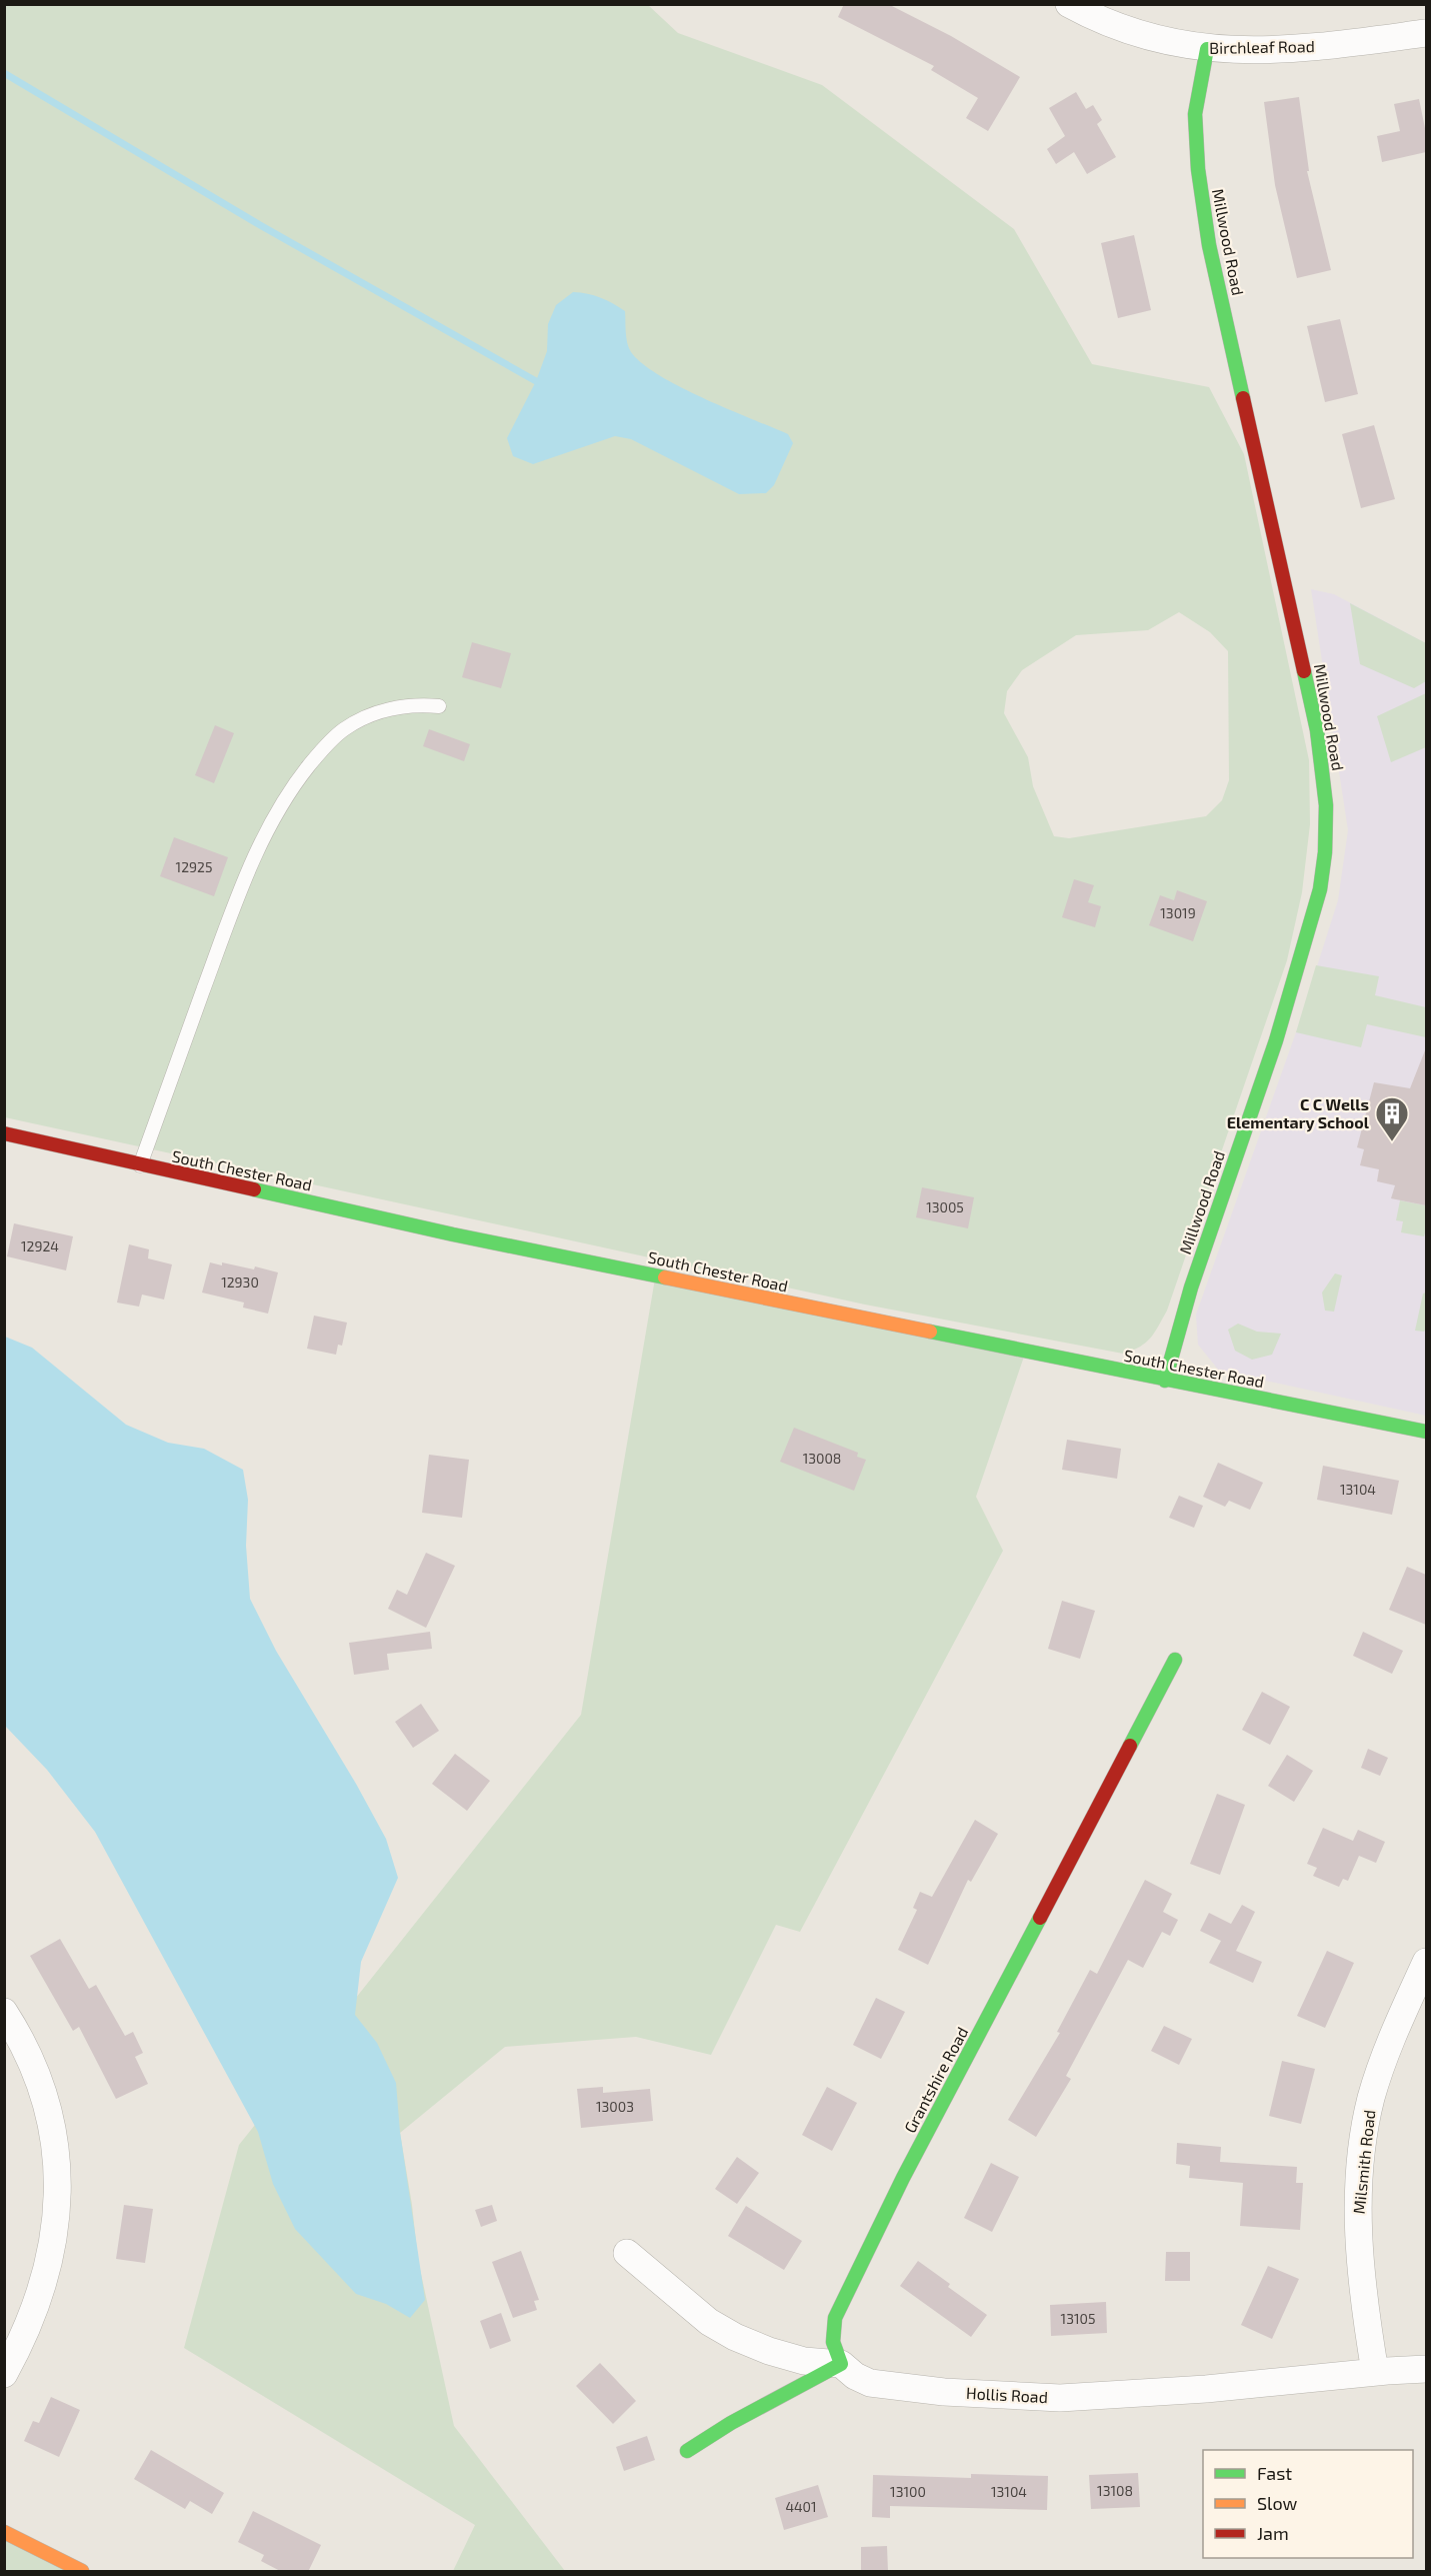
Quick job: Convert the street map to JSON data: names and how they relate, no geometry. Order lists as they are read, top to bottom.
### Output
{
  "streets": {
    "street": [
      "Birchleaf Road",
      "Millwood Road",
      "South Chester Road",
      "Grantshire Road",
      "Milsmith Road",
      "Hollis Road"
    ]
  },
  "crossings": [
    ["Birchleaf Road", "Millwood Road"],
    ["Millwood Road", "South Chester Road"],
    ["Grantshire Road", "Hollis Road"],
    ["Milsmith Road", "Hollis Road"]
  ],
  "places": {
    "building": ["C C Wells Elementary School"]
  },
  "house_numbers": [
    "12925",
    "13019",
    "13005",
    "12924",
    "12930",
    "13008",
    "13104",
    "13003",
    "13105",
    "13108",
    "13100",
    "13104",
    "4401"
  ],
  "legend": ["Fast", "Slow", "Jam"]
}
